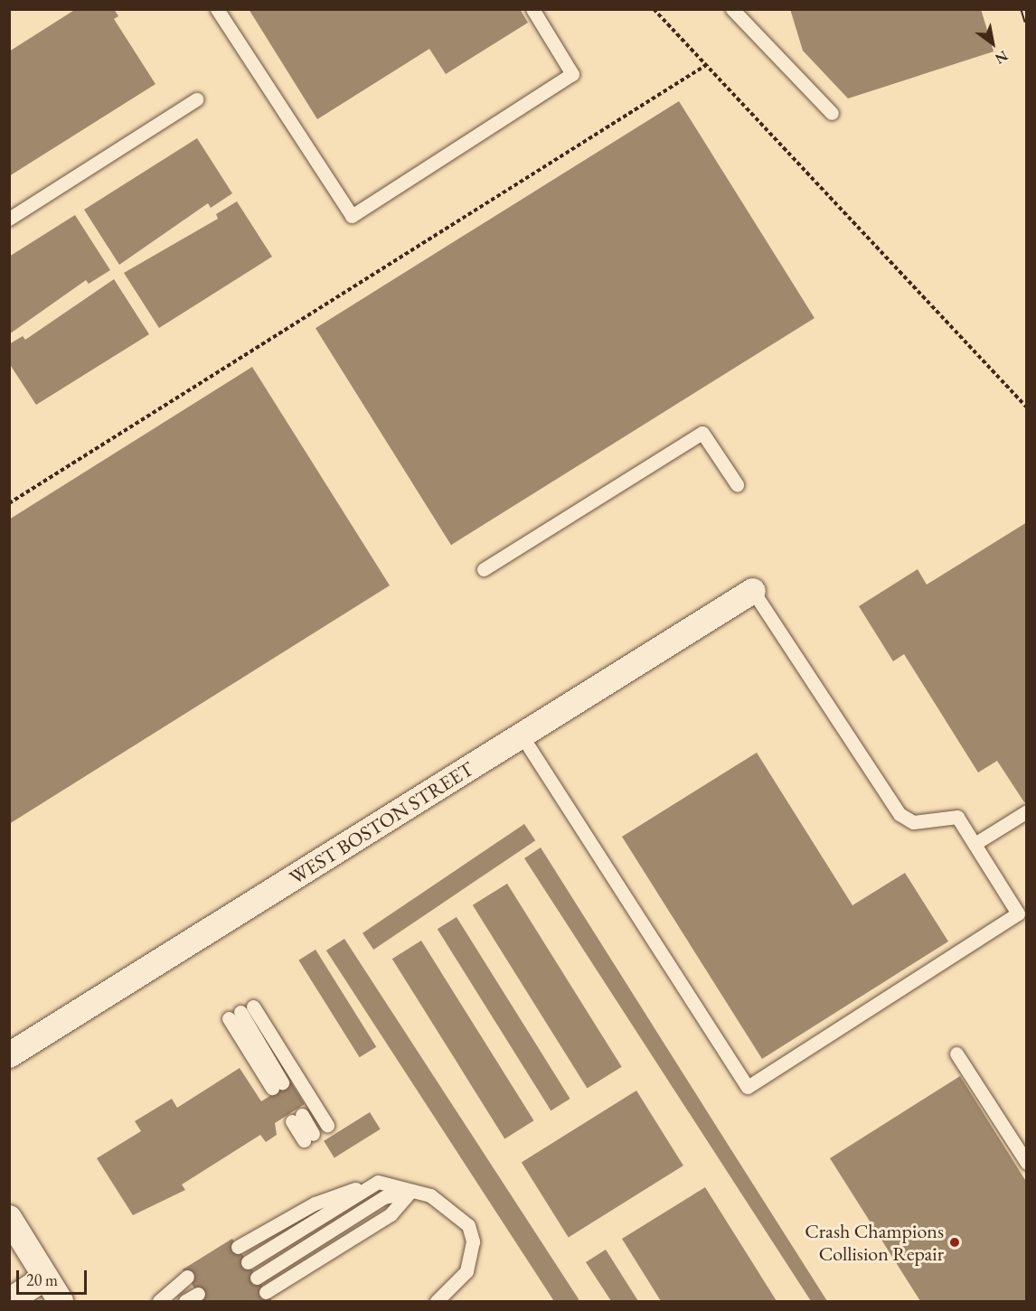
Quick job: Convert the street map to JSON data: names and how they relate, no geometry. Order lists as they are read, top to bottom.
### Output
{
  "streets": {
    "street": ["WEST BOSTON STREET"]
  },
  "places": ["Crash Champions Collision Repair"],
  "scale_bar": "20 m",
  "north": "bottom right"
}
